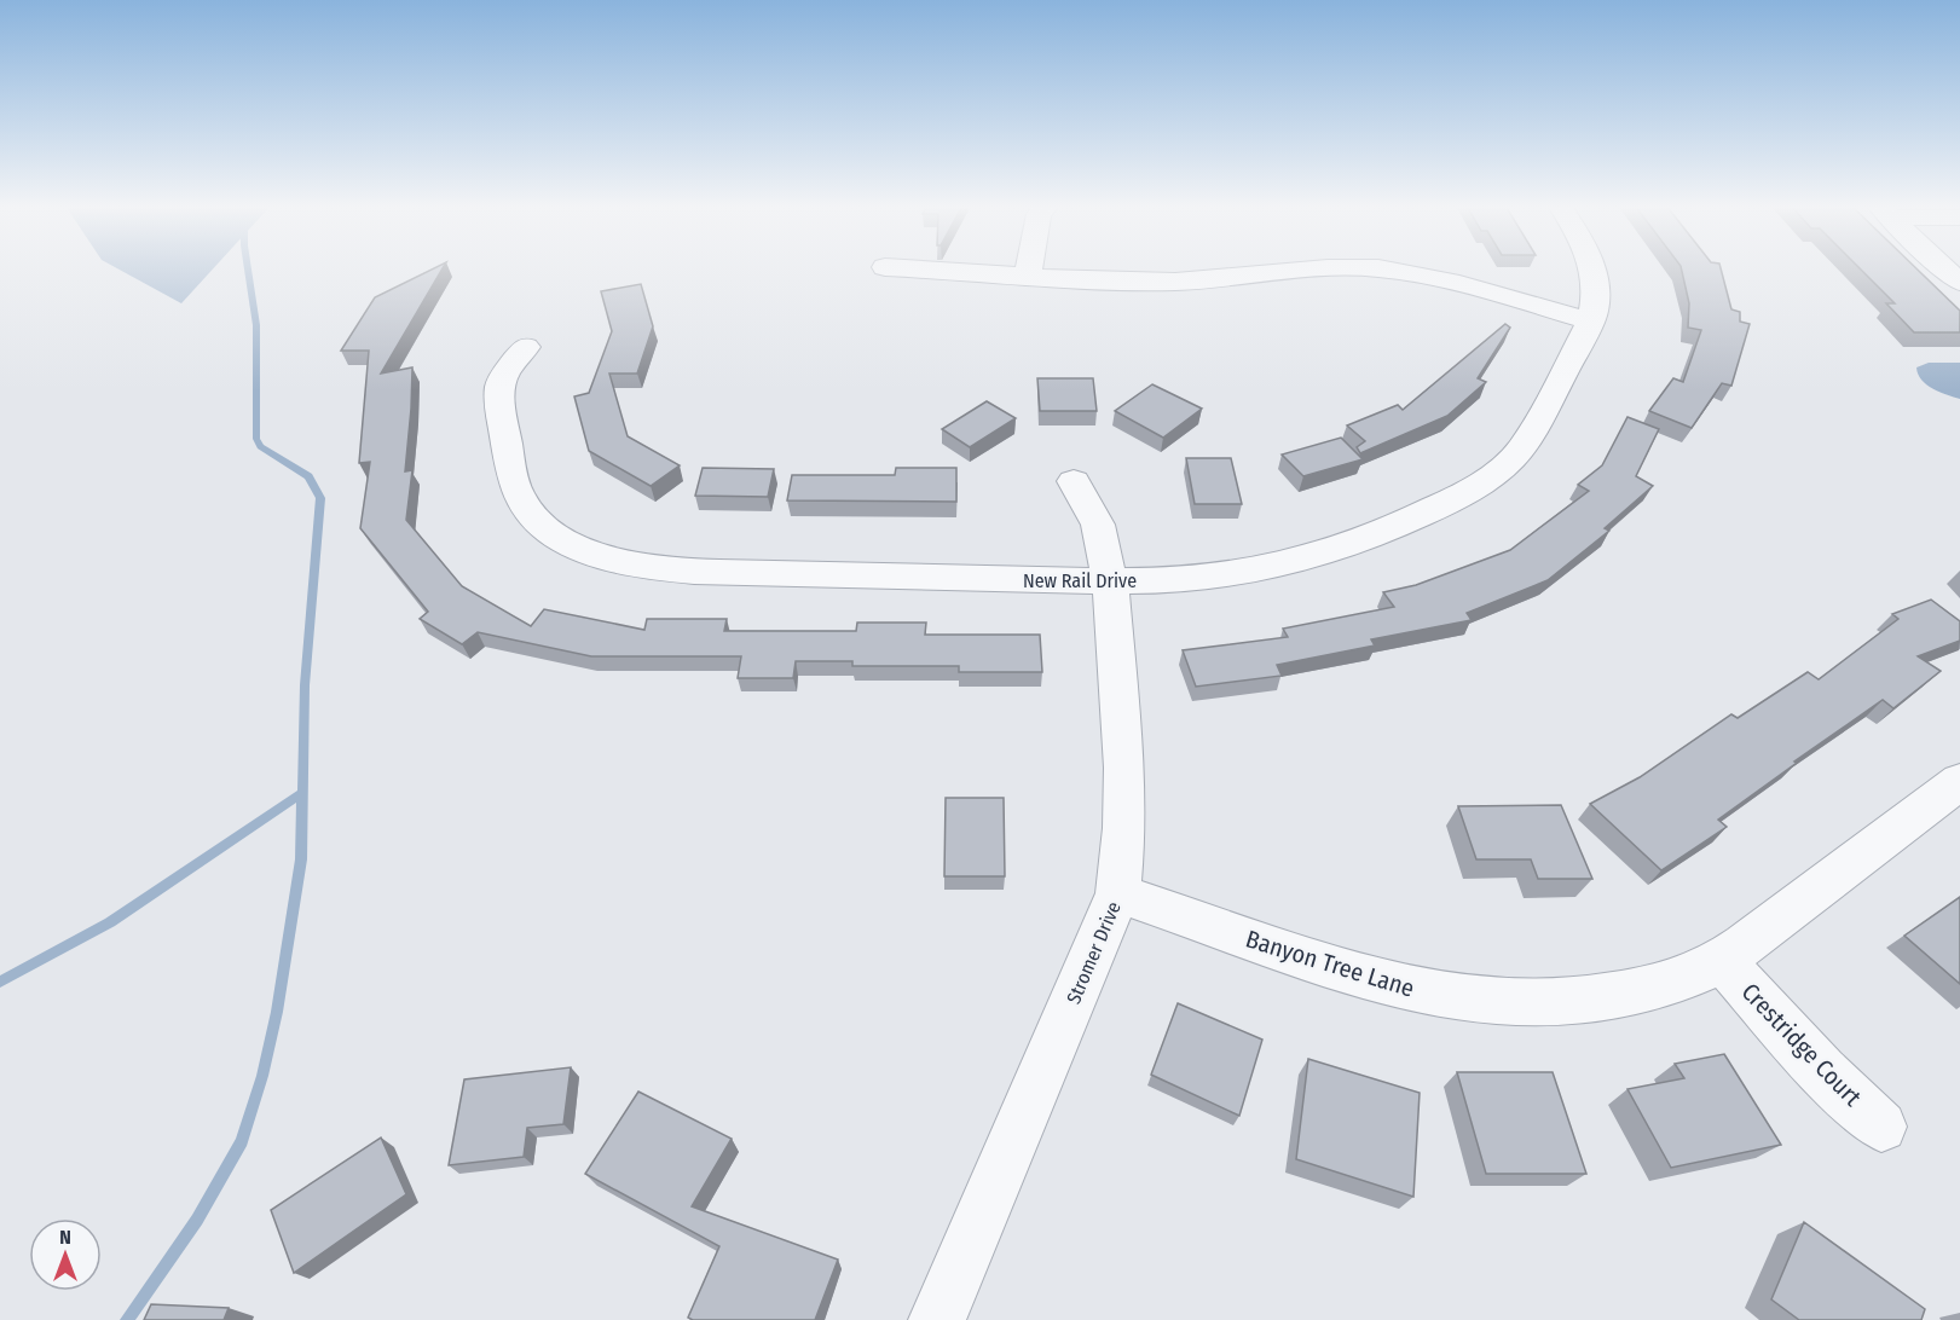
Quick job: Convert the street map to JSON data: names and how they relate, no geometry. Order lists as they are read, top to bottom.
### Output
{
  "streets": {
    "street": [
      "New Rail Drive",
      "Stromer Drive",
      "Banyon Tree Lane",
      "Crestridge Court"
    ]
  },
  "crossings": [
    ["New Rail Drive", "Stromer Drive"],
    ["Stromer Drive", "Banyon Tree Lane"],
    ["Banyon Tree Lane", "Crestridge Court"]
  ],
  "north": "top"
}
